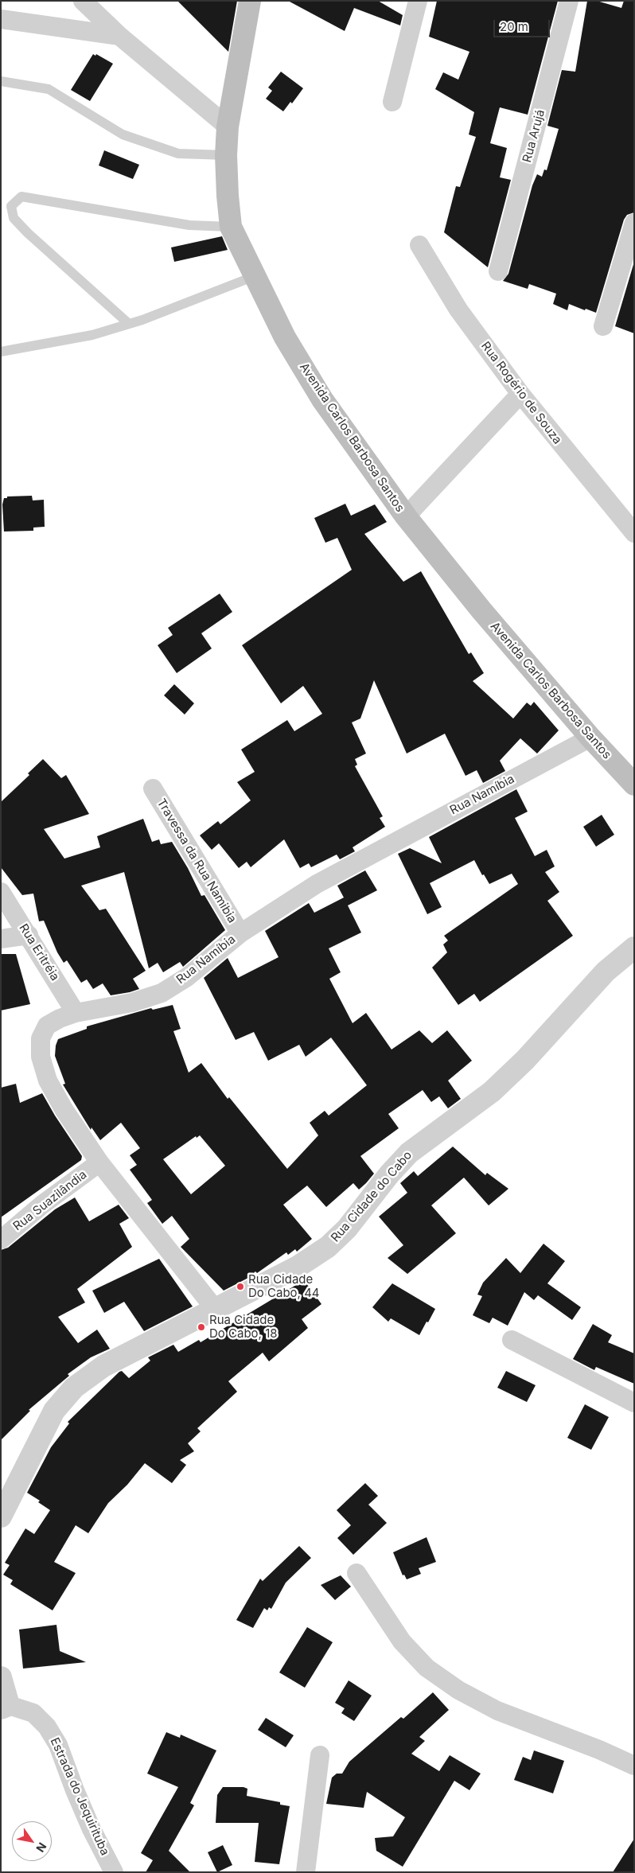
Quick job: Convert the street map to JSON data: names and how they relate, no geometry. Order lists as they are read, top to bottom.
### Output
{
  "streets": {
    "main road": ["Avenida Carlos Barbosa Santos"],
    "street": [
      "Rua Arujá",
      "Rua Rogério de Souza",
      "Rua Namíbia",
      "Travessa da Rua Namibia",
      "Rua Eritréia",
      "Rua Cidade do Cabo",
      "Rua Suazilândia",
      "Estrada do Jequirituba"
    ]
  },
  "crossings": [
    ["Avenida Carlos Barbosa Santos", "Rua Namíbia"],
    ["Rua Namíbia", "Travessa da Rua Namibia"],
    ["Rua Namíbia", "Rua Eritréia"],
    ["Rua Namíbia", "Rua Cidade do Cabo"],
    ["Rua Namíbia", "Rua Suazilândia"]
  ],
  "places": ["Rua Cidade Do Cabo, 44", "Rua Cidade Do Cabo, 18"],
  "scale_bar": "20 m",
  "north": "bottom right"
}
